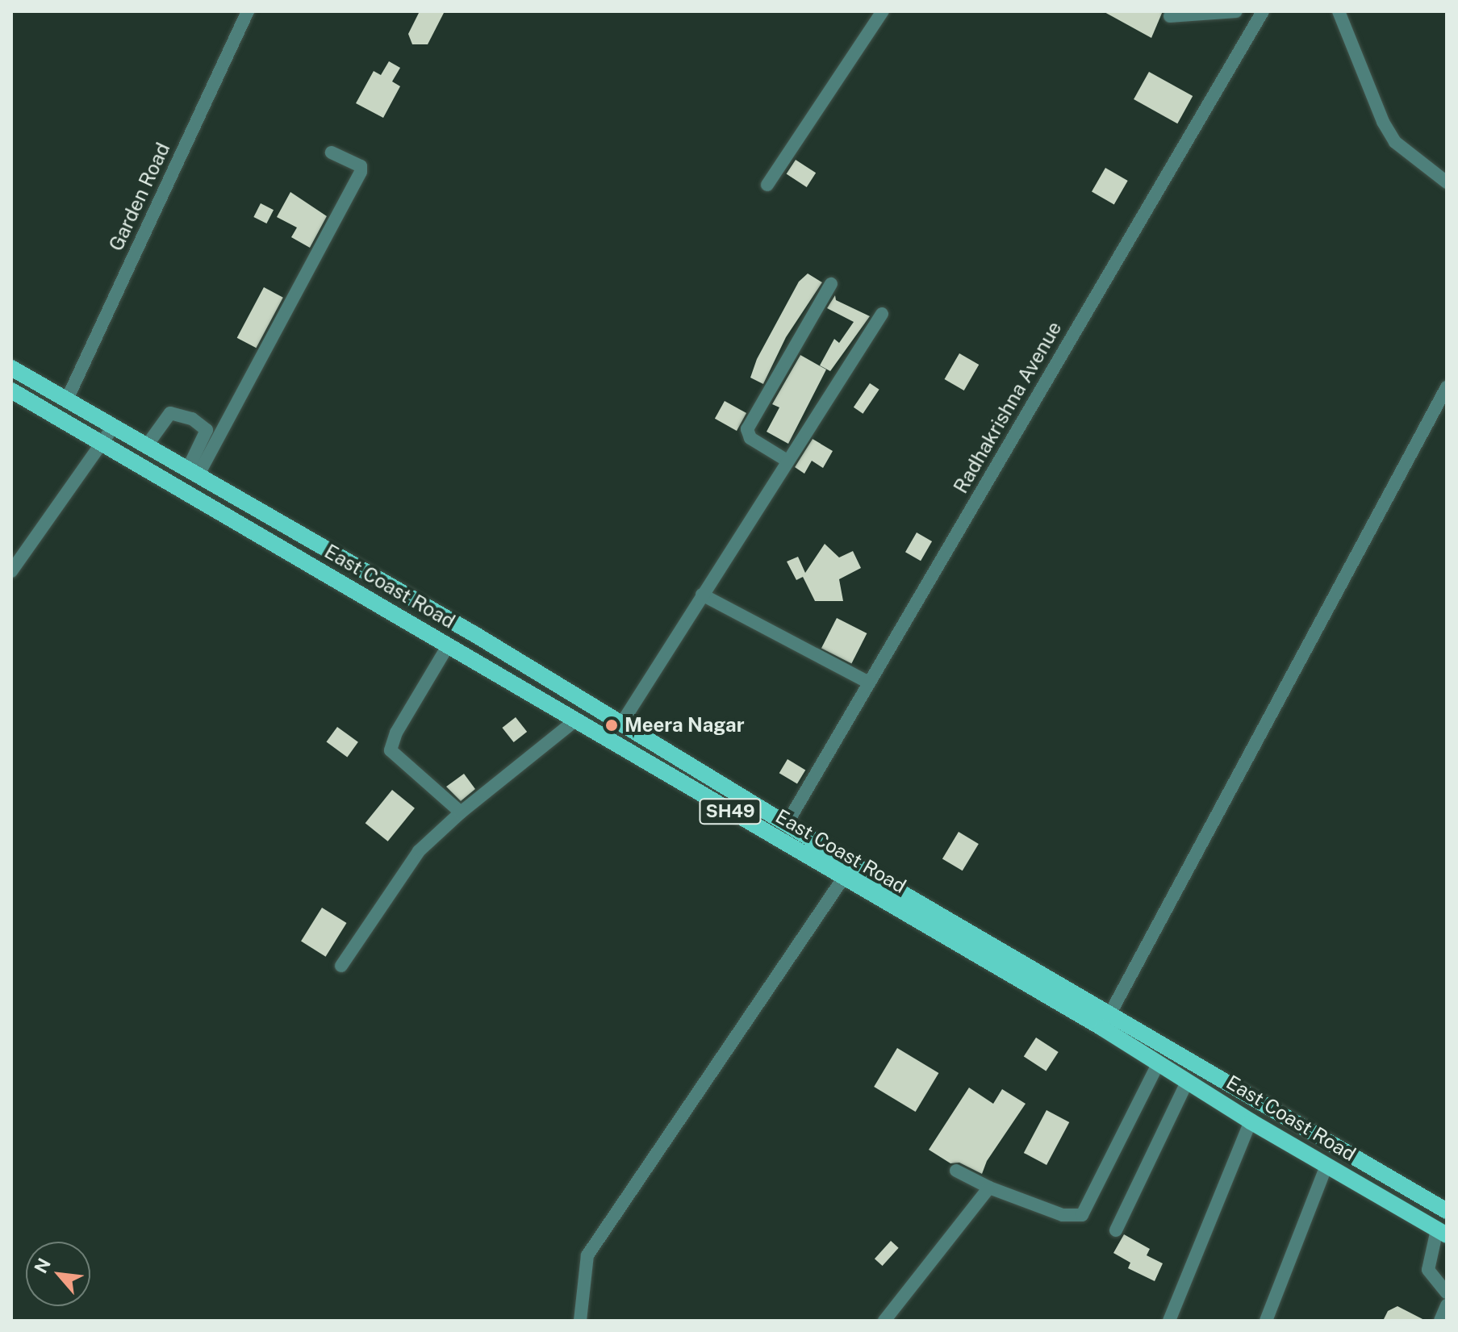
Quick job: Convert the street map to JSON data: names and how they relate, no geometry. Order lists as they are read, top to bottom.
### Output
{
  "streets": {
    "main road": ["East Coast Road", "SH49"],
    "street": ["Garden Road", "Radhakrishna Avenue"]
  },
  "crossings": [
    ["Garden Road", "East Coast Road"],
    ["Radhakrishna Avenue", "East Coast Road"]
  ],
  "places": ["Meera Nagar"],
  "north": "top left"
}
